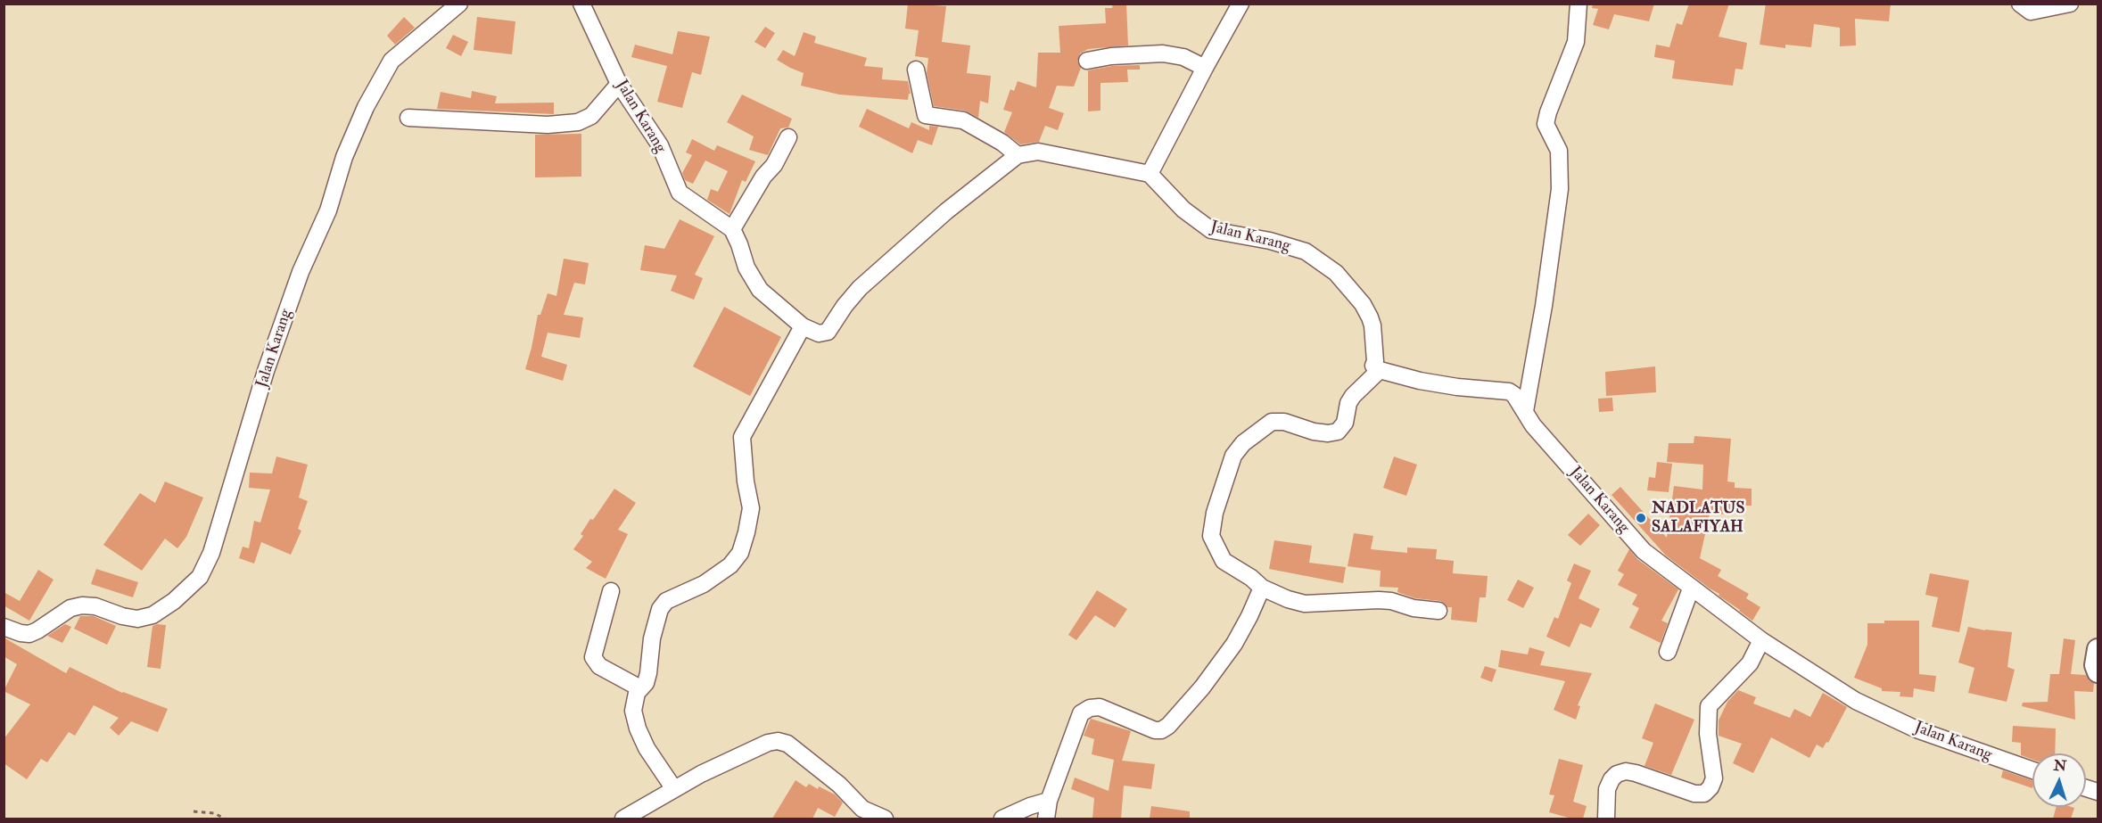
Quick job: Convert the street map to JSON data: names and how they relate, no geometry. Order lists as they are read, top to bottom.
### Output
{
  "streets": {
    "street": ["Jalan Karang"]
  },
  "places": ["NADLATUS SALAFIYAH"],
  "north": "top"
}
